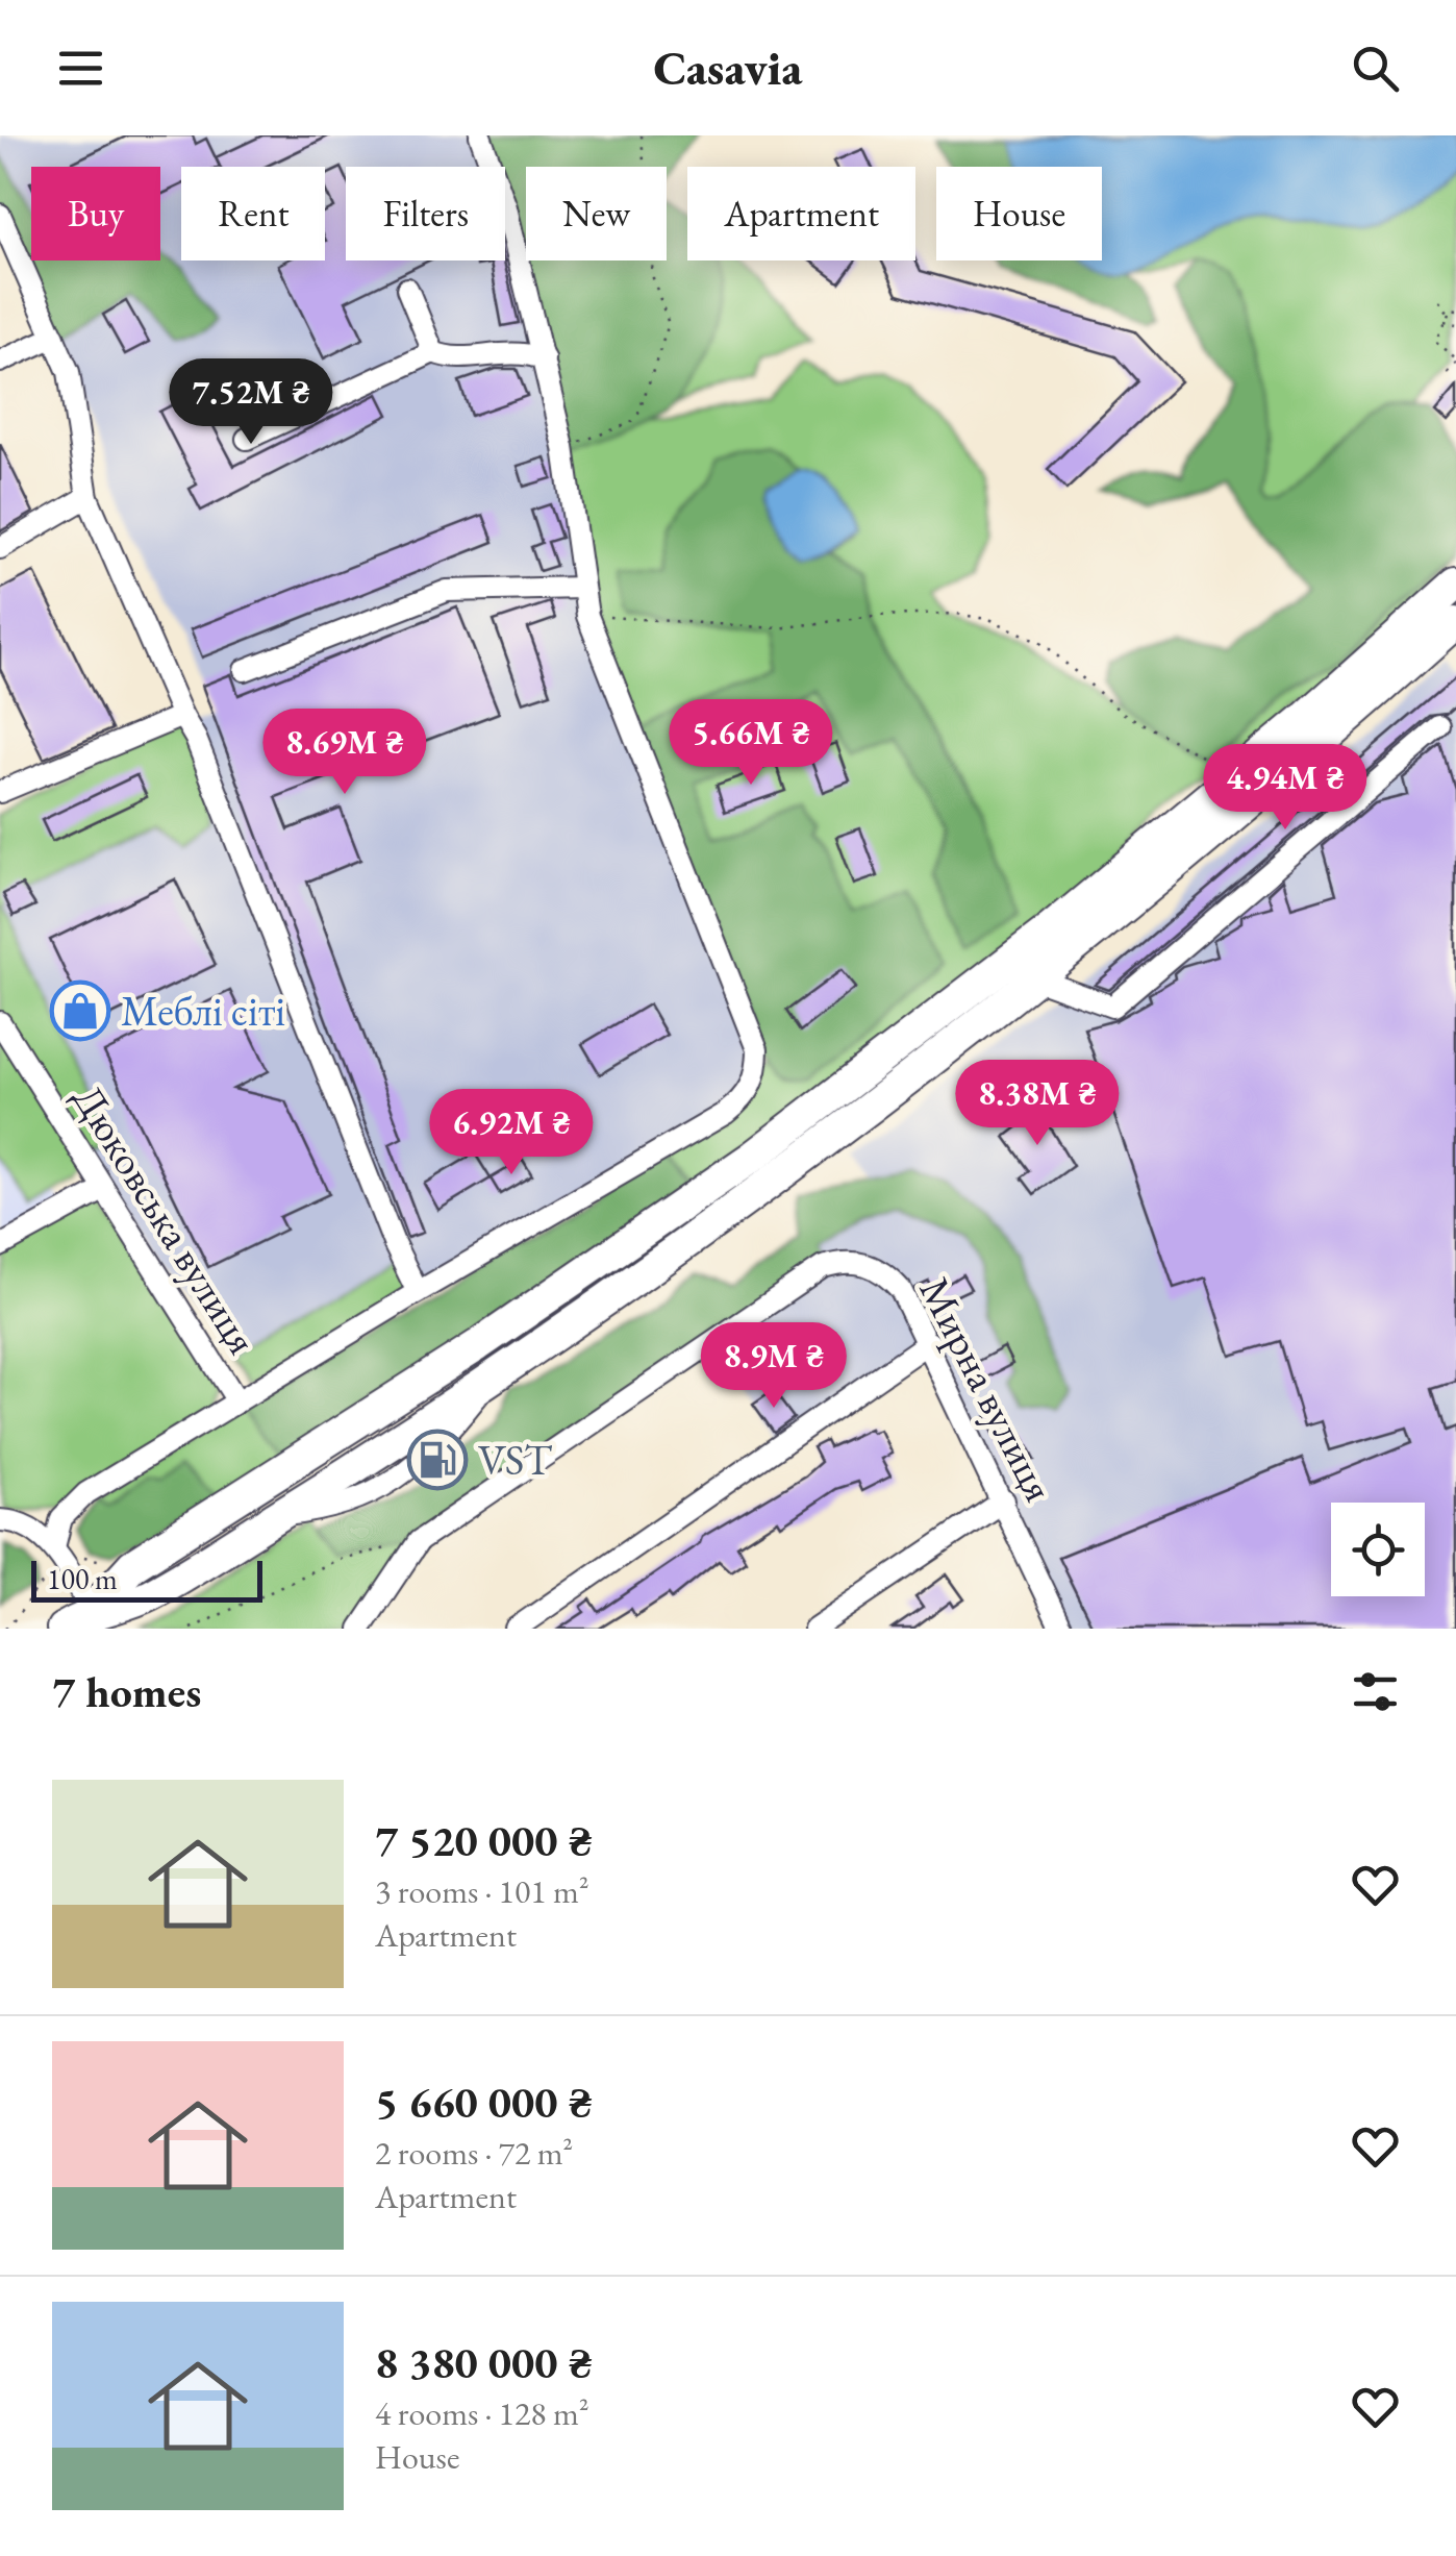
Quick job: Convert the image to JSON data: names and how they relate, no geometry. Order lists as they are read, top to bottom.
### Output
{
  "streets": {
    "street": ["Дюковська вулиця", "Мирна вулиця"]
  },
  "places": {
    "shop": ["Меблі сіті"],
    "fuel station": ["VST"]
  },
  "scale_bar": "100 m",
  "page": {
    "header": "Casavia",
    "chip": [
      "Buy",
      "Rent",
      "Filters",
      "New",
      "Apartment",
      "House"
    ],
    "price": [
      "7.52M ₴",
      "5.66M ₴",
      "8.69M ₴",
      "4.94M ₴",
      "8.38M ₴",
      "6.92M ₴",
      "8.9M ₴"
    ],
    "scale": "100 m",
    "heading": "7 homes",
    "list": [
      {
        "name": "7 520 000 ₴",
        "note": "3 rooms · 101 m² · Apartment"
      },
      {
        "name": "5 660 000 ₴",
        "note": "2 rooms · 72 m² · Apartment"
      },
      {
        "name": "8 380 000 ₴",
        "note": "4 rooms · 128 m² · House"
      }
    ]
  }
}
